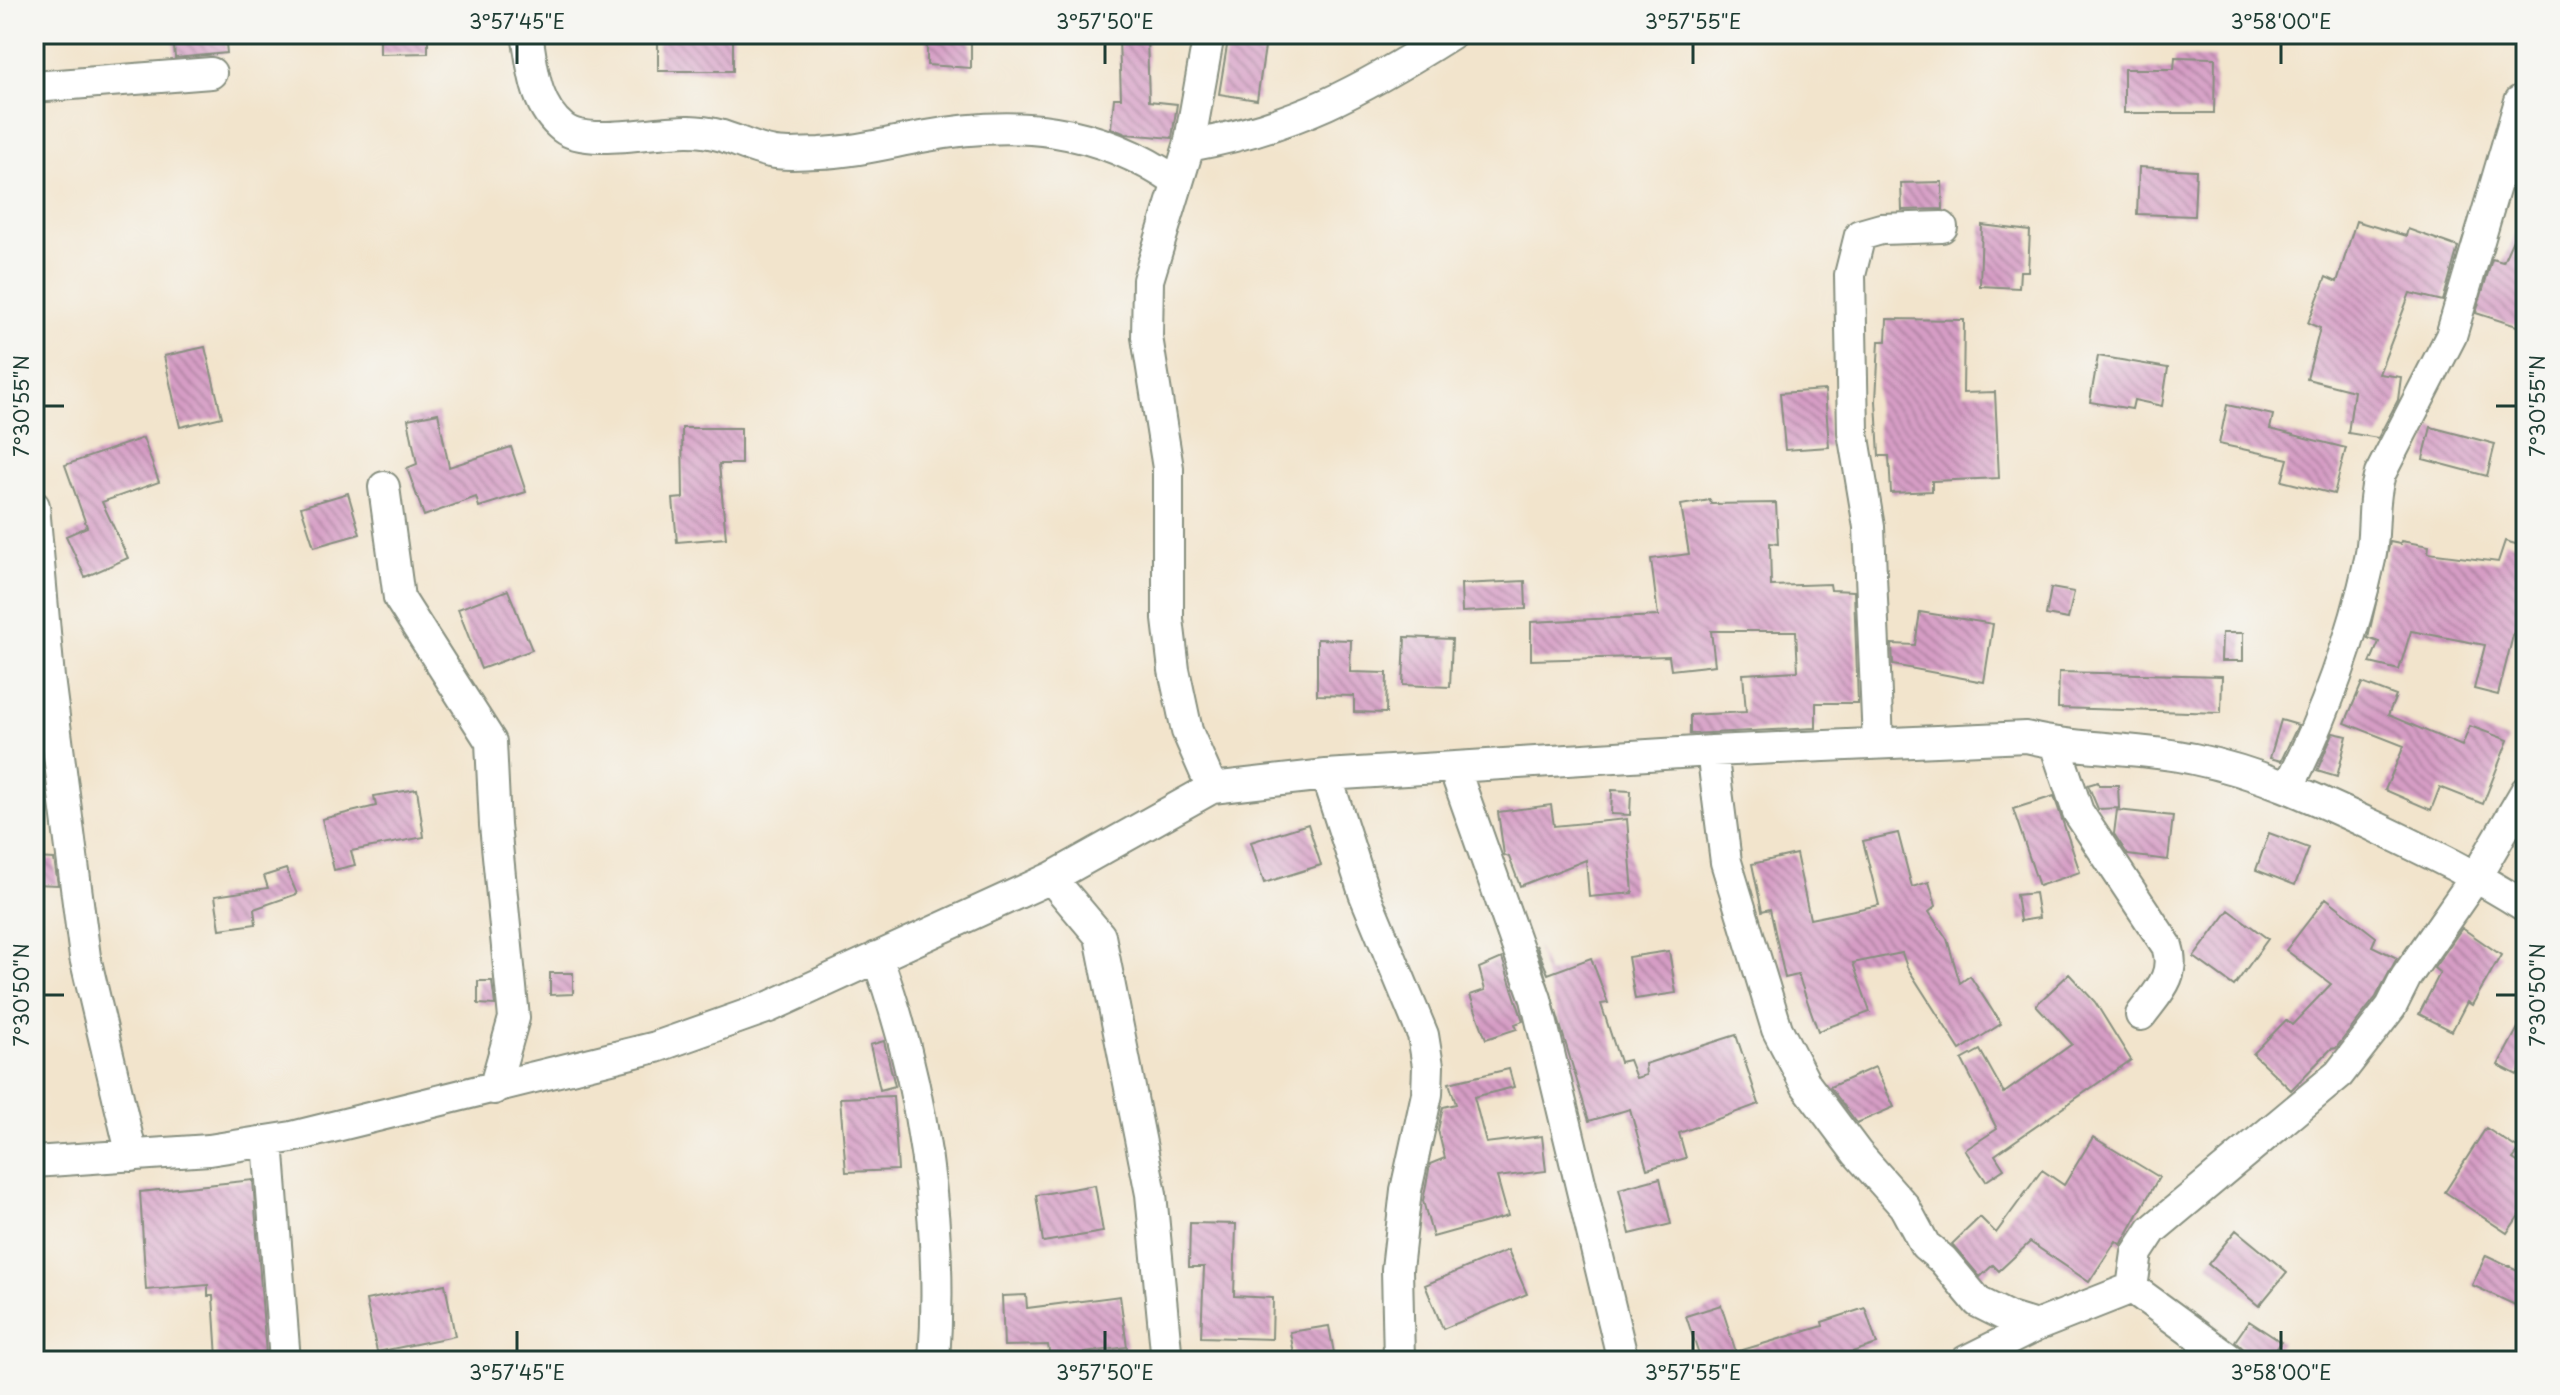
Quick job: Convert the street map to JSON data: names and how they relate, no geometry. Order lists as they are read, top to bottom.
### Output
{
  "coordinates": [
    "3°57'45\"E",
    "3°57'50\"E",
    "3°57'55\"E",
    "3°58'00\"E",
    "7°30'55\"N",
    "7°30'50\"N"
  ]
}
